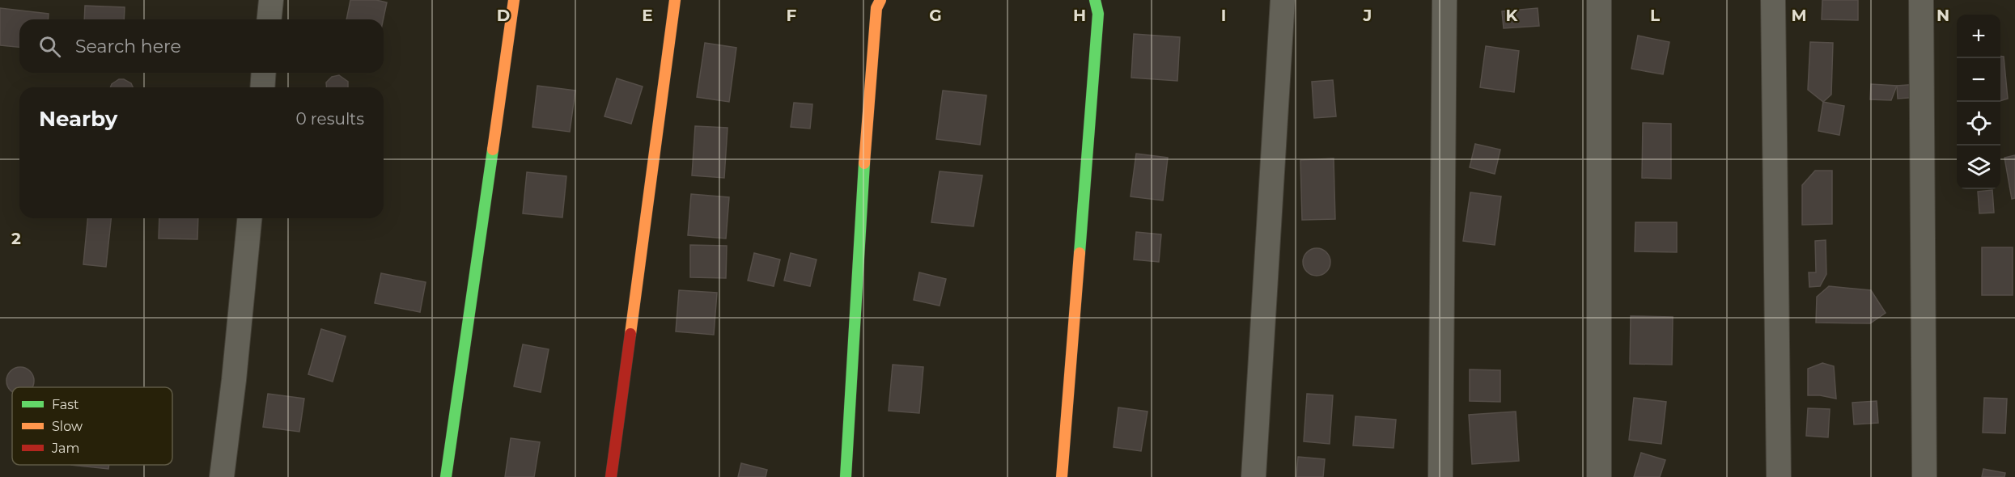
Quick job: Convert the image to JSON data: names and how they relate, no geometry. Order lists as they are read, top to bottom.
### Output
{
  "legend": ["Fast", "Slow", "Jam"],
  "page": {
    "map_buttons": ["+", "−"],
    "search": "Search here",
    "heading": ["Nearby", "0 results"]
  },
  "grid": {
    "columns": [
      "D",
      "E",
      "F",
      "G",
      "H",
      "I",
      "J",
      "K",
      "L",
      "M",
      "N"
    ],
    "rows": ["2"]
  }
}
